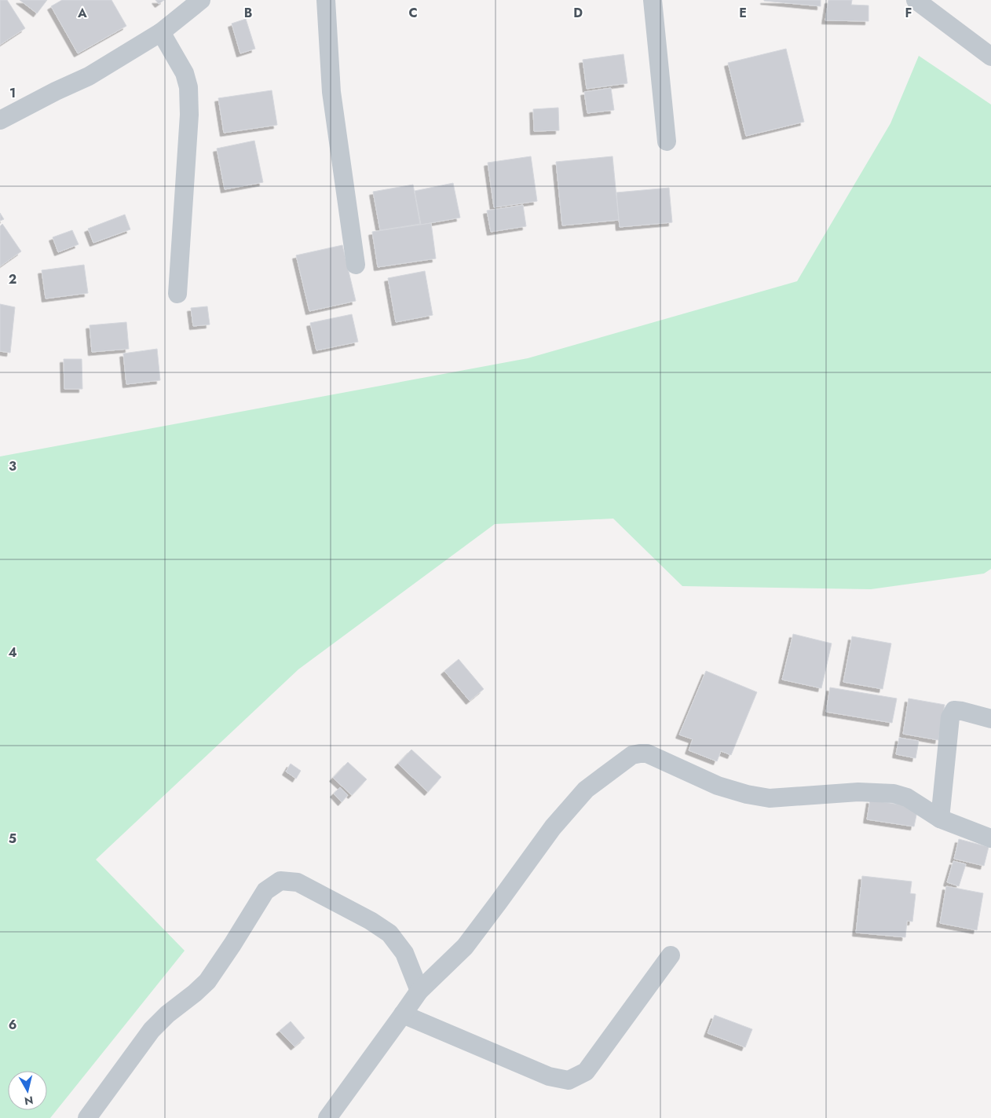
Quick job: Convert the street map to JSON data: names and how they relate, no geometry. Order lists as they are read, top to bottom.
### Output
{
  "north": "bottom",
  "grid": {
    "columns": [
      "A",
      "B",
      "C",
      "D",
      "E",
      "F"
    ],
    "rows": [
      "1",
      "2",
      "3",
      "4",
      "5",
      "6"
    ]
  }
}
